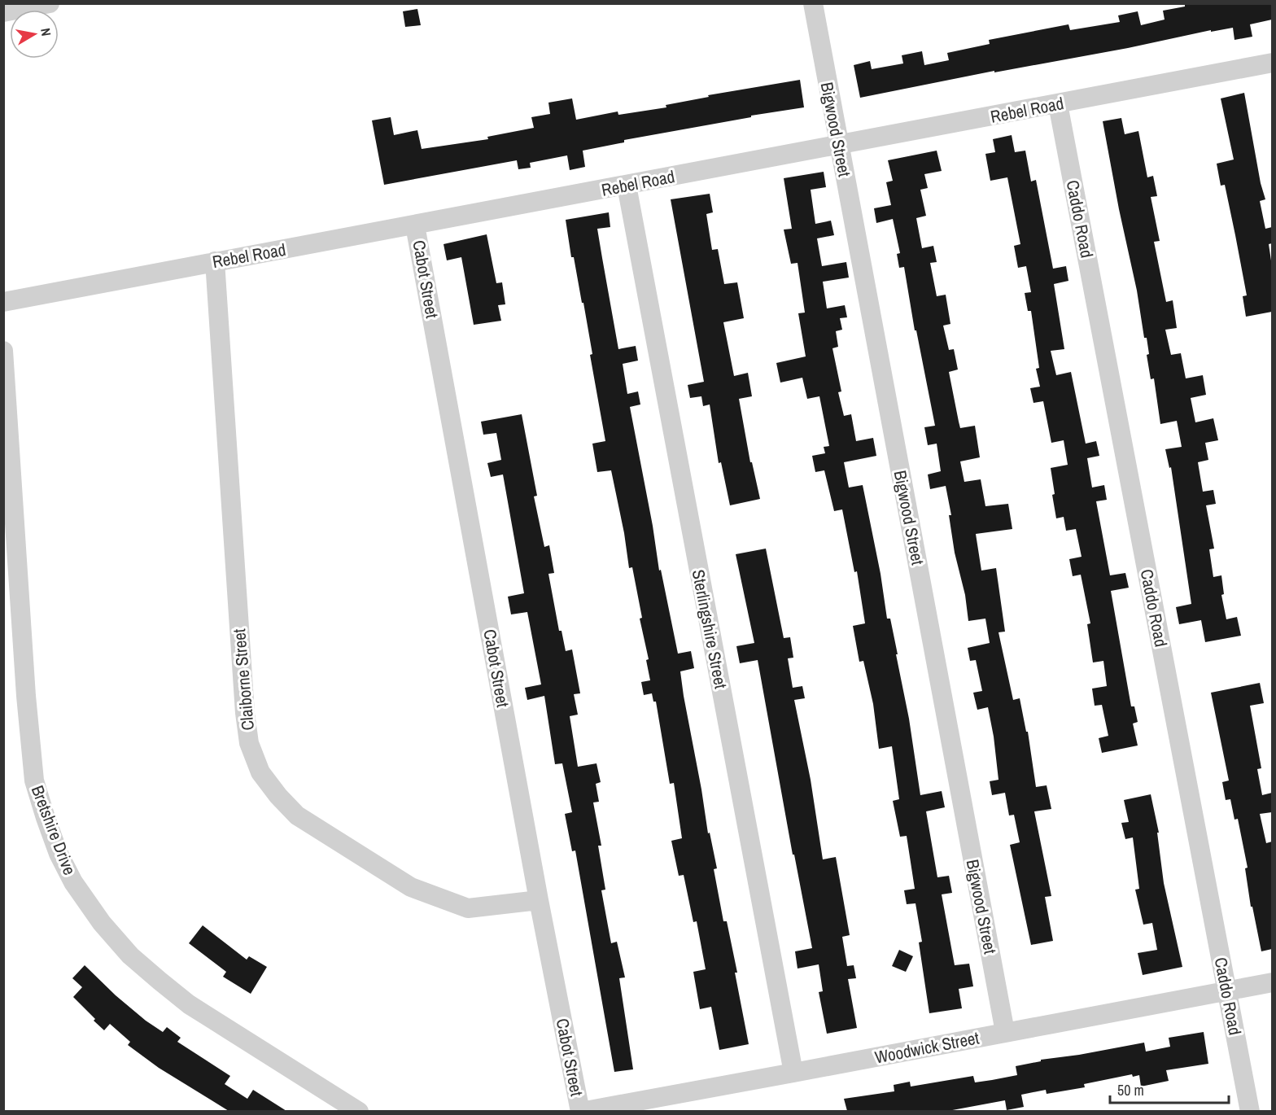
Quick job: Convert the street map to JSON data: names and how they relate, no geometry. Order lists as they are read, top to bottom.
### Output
{
  "streets": {
    "street": [
      "Rebel Road",
      "Bigwood Street",
      "Caddo Road",
      "Cabot Street",
      "Sterlingshire Street",
      "Claiborne Street",
      "Bretshire Drive",
      "Woodwick Street"
    ]
  },
  "crossings": [
    ["Rebel Road", "Bigwood Street"],
    ["Rebel Road", "Caddo Road"],
    ["Rebel Road", "Cabot Street"],
    ["Rebel Road", "Sterlingshire Street"],
    ["Rebel Road", "Claiborne Street"],
    ["Bigwood Street", "Woodwick Street"],
    ["Caddo Road", "Woodwick Street"],
    ["Cabot Street", "Claiborne Street"],
    ["Cabot Street", "Woodwick Street"],
    ["Sterlingshire Street", "Woodwick Street"]
  ],
  "scale_bar": "50 m",
  "north": "right"
}
